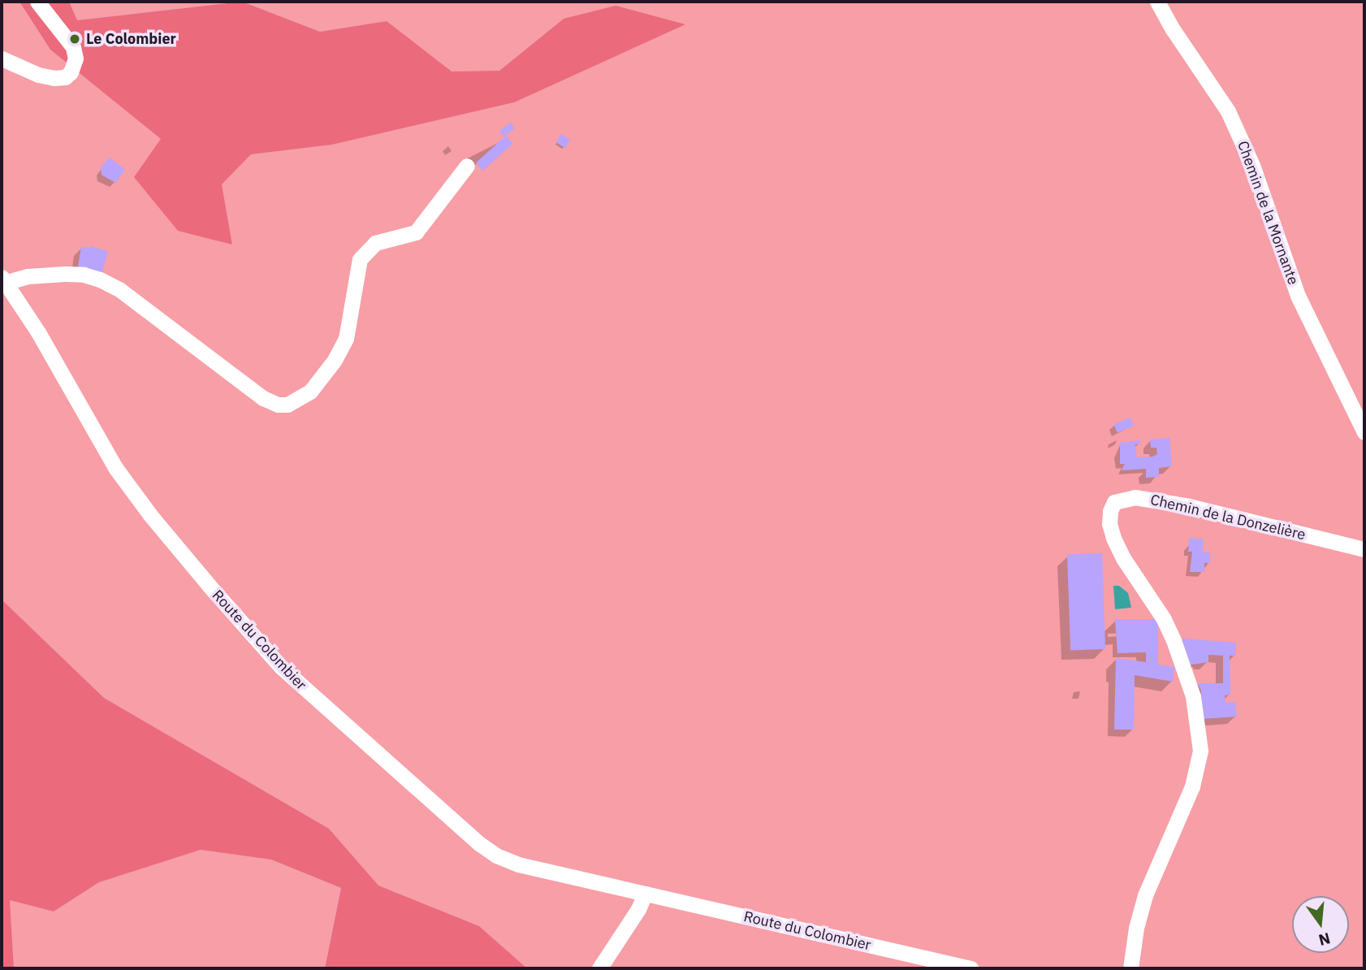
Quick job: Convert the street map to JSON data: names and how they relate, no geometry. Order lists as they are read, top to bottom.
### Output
{
  "streets": {
    "street": ["Chemin de la Mornante", "Chemin de la Donzelière", "Route du Colombier"]
  },
  "places": ["Le Colombier"],
  "north": "bottom"
}
